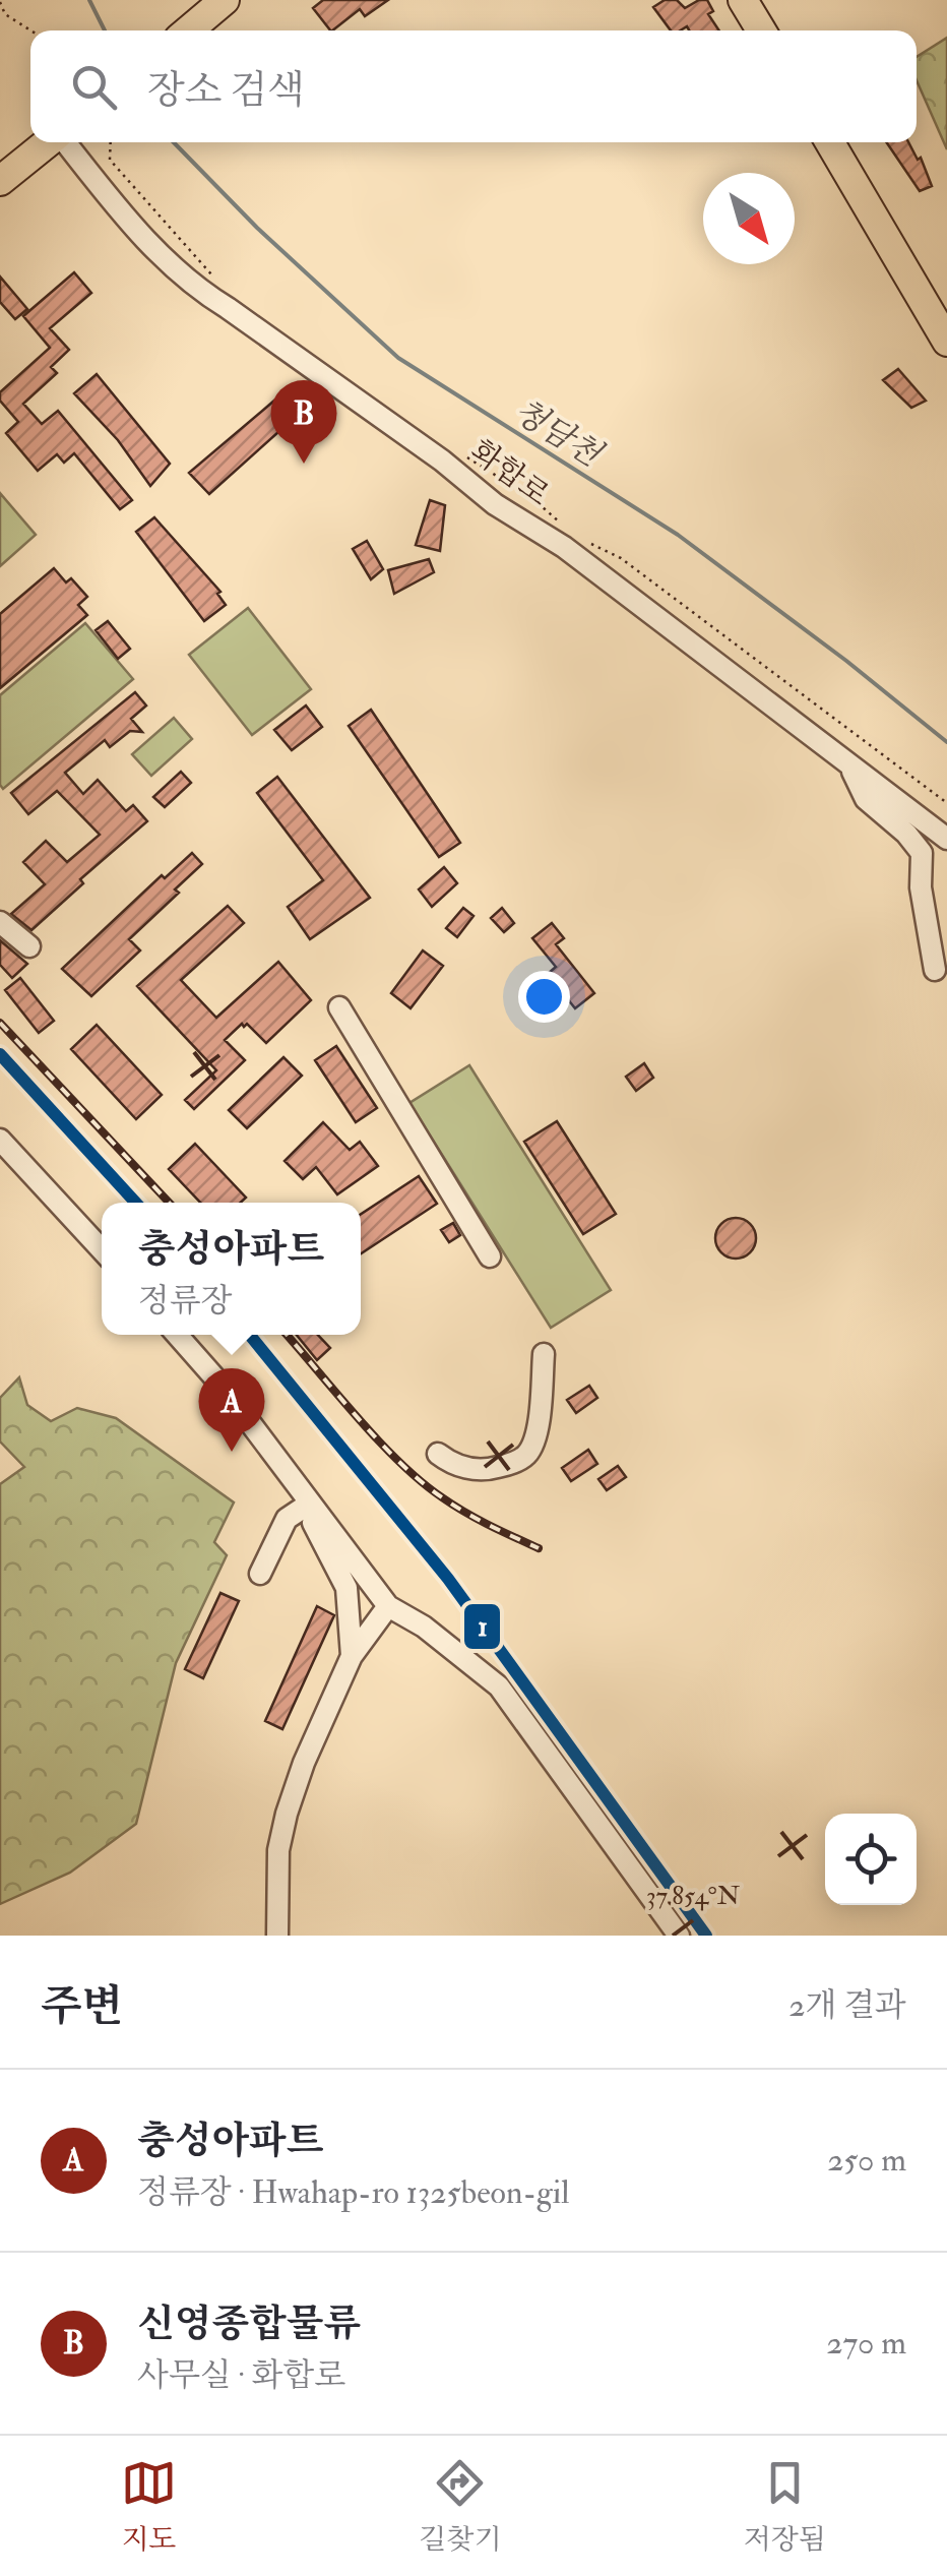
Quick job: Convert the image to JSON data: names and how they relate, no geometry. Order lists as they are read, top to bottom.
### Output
{
  "streets": {
    "street": ["화합로"]
  },
  "water": ["청담천"],
  "lines": ["transit line 1"],
  "north": "bottom right",
  "page": {
    "search": "장소 검색",
    "pins": ["B", "A"],
    "popup": ["충성아파트", "정류장"],
    "heading": ["주변", "2개 결과"],
    "list": [
      {
        "mark": "A",
        "name": "충성아파트",
        "note": "정류장 · Hwahap-ro 1325beon-gil",
        "value": "250 m"
      },
      {
        "mark": "B",
        "name": "신영종합물류",
        "note": "사무실 · 화합로",
        "value": "270 m"
      }
    ],
    "nav": ["지도", "길찾기", "저장됨"]
  },
  "coordinates": ["37.854°N"]
}
